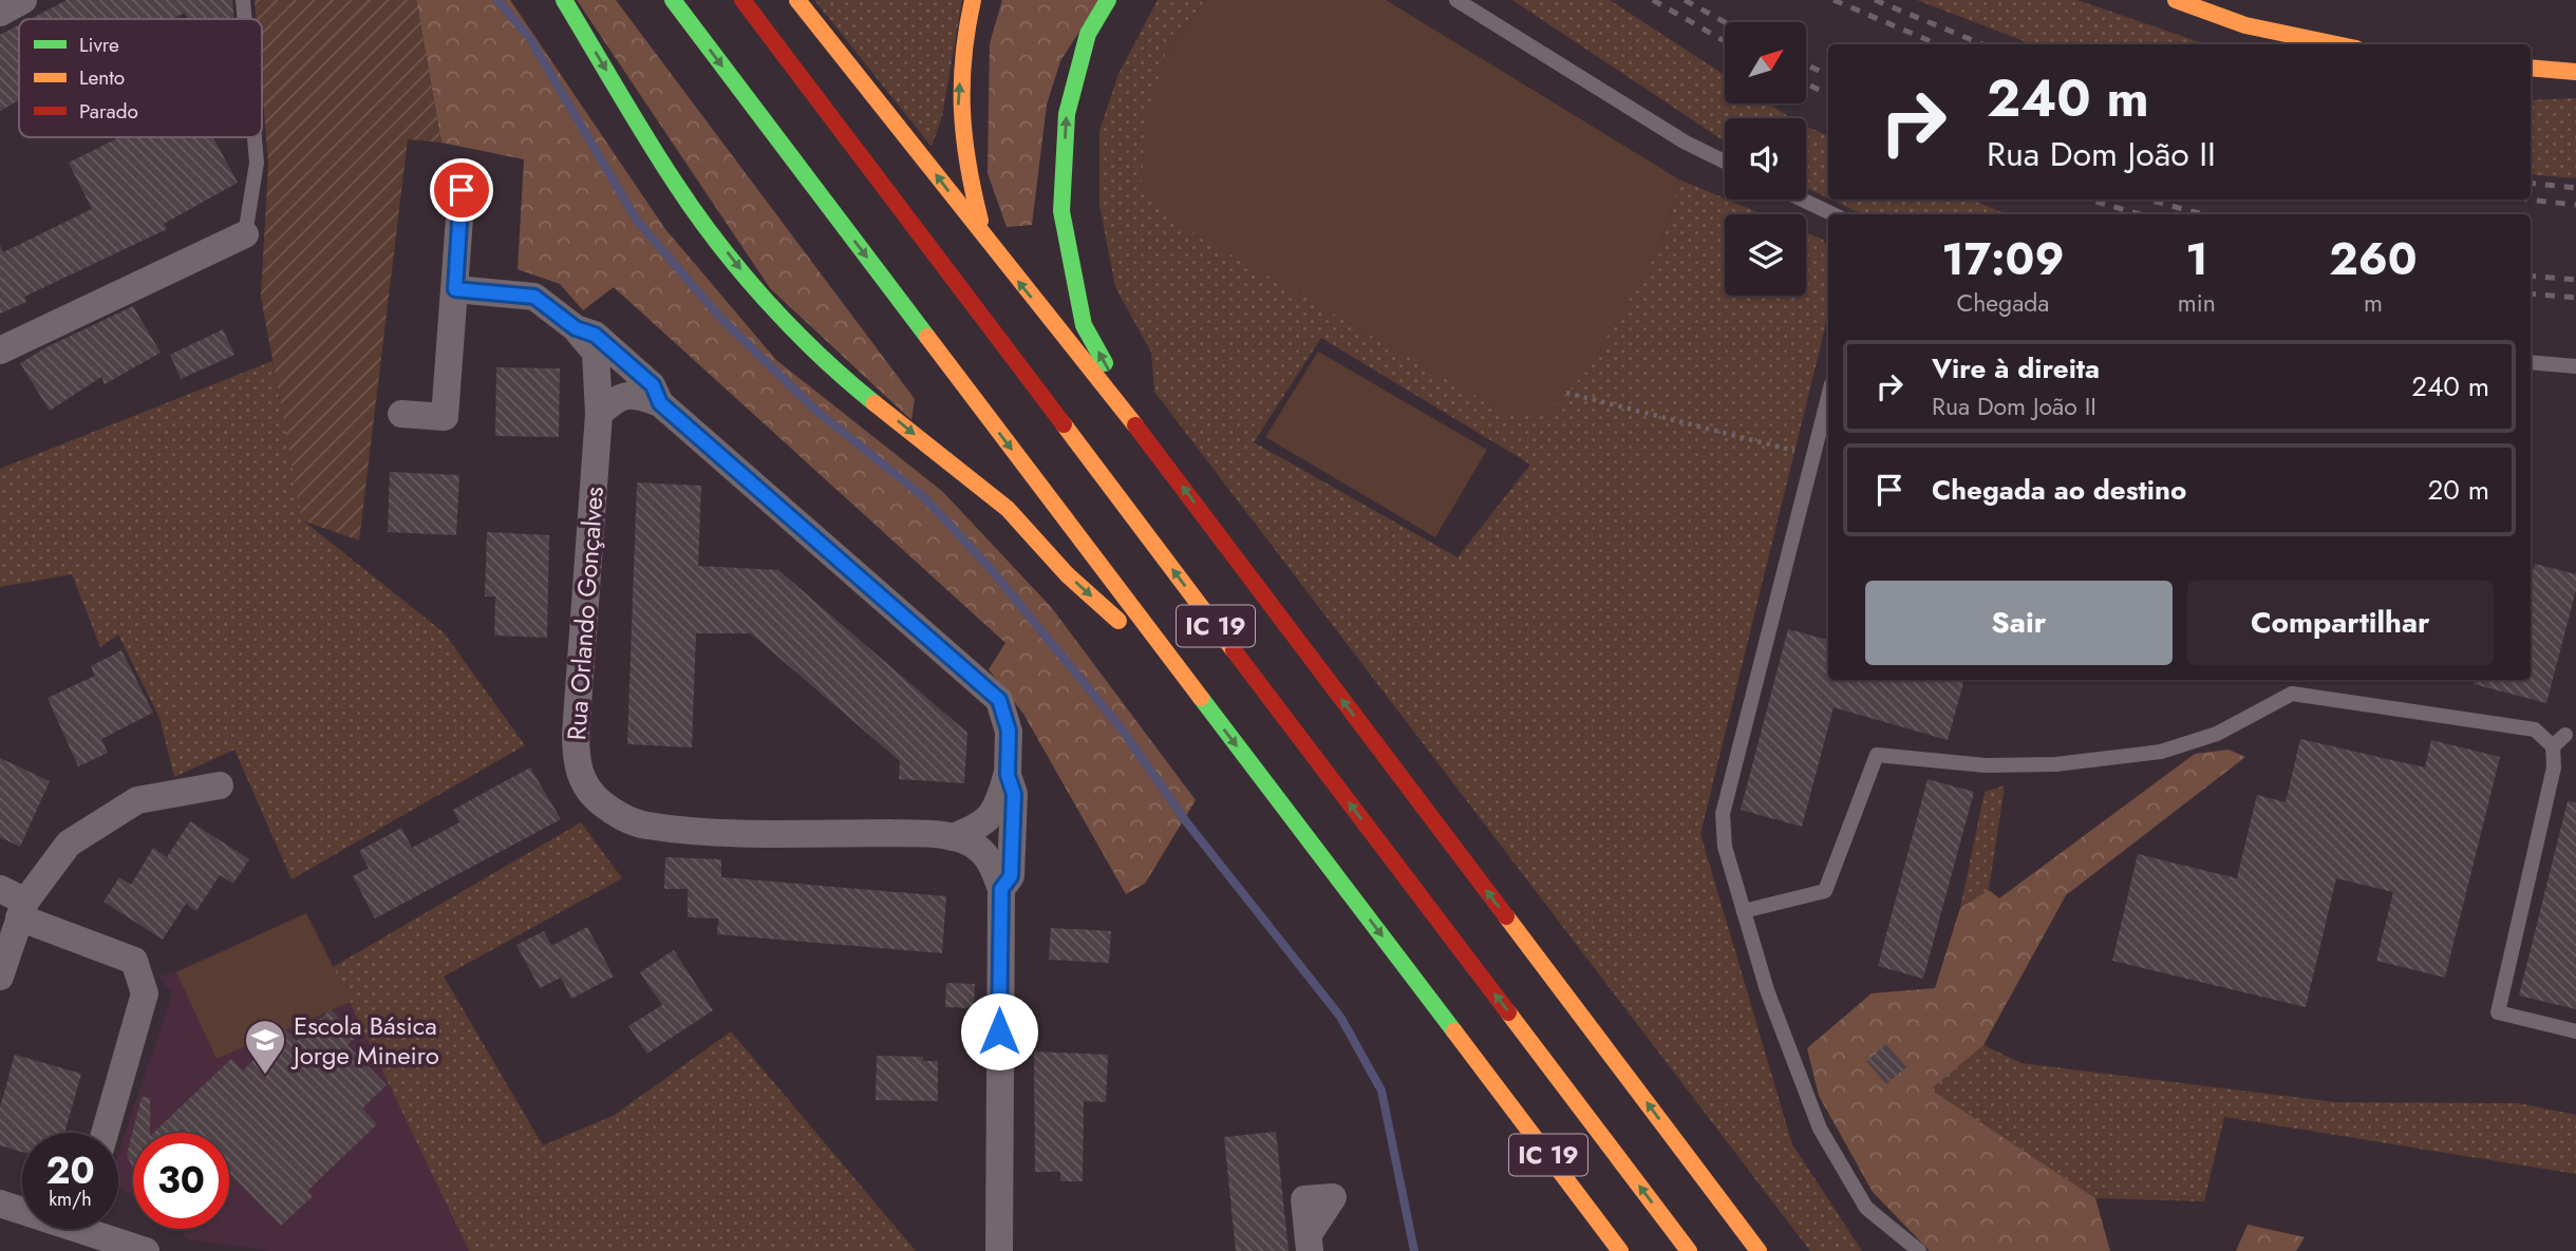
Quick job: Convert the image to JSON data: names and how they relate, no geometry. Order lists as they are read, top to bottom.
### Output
{
  "streets": {
    "main road": ["IC 19"],
    "street": ["Rua Orlando Gonçalves"]
  },
  "places": {
    "school or university": ["Escola Básica Jorge Mineiro"]
  },
  "legend": ["Livre", "Lento", "Parado"],
  "north": "top right",
  "page": {
    "turn": ["240 m", "Rua Dom João II"],
    "eta": [
      "17:09",
      "Chegada",
      "1",
      "min",
      "260",
      "m"
    ],
    "list": [
      {
        "name": "Vire à direita",
        "note": "Rua Dom João II",
        "value": "240 m"
      },
      {
        "name": "Chegada ao destino",
        "value": "20 m"
      }
    ],
    "buttons": ["Sair", "Compartilhar"],
    "speed": "20 km/h",
    "limit": "30"
  }
}
